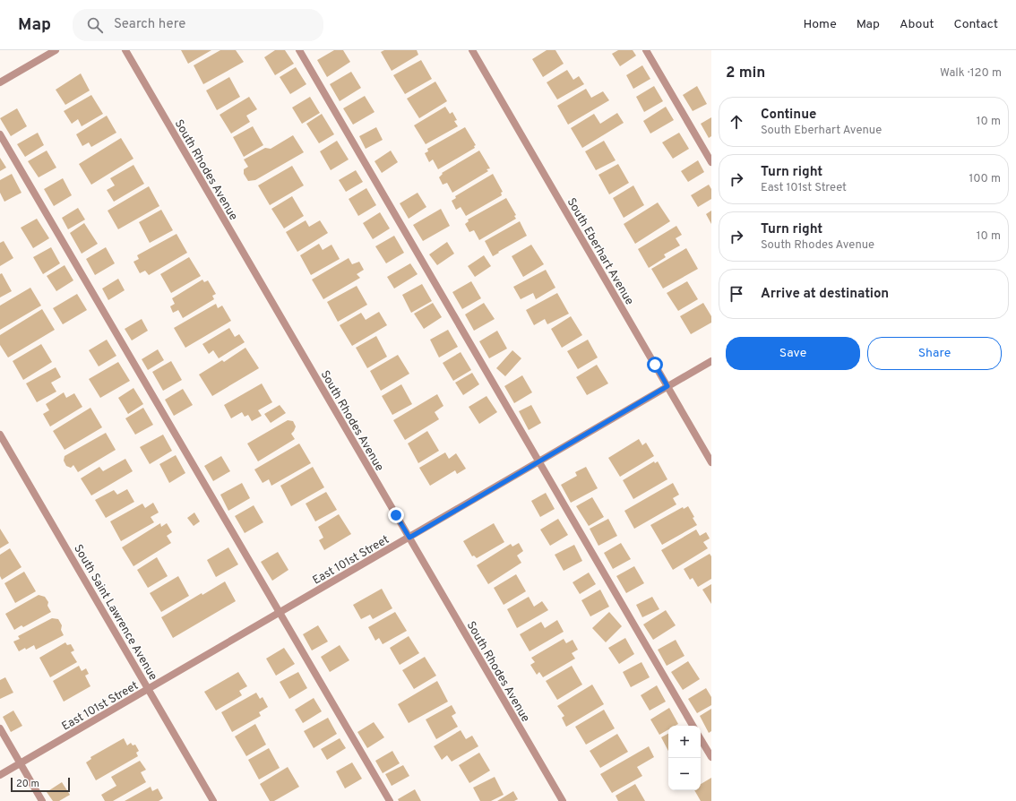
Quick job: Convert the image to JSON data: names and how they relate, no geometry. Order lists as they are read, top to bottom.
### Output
{
  "streets": {
    "street": [
      "South Rhodes Avenue",
      "South Eberhart Avenue",
      "East 101st Street",
      "South Saint Lawrence Avenue"
    ]
  },
  "crossings": [
    ["South Rhodes Avenue", "East 101st Street"],
    ["South Eberhart Avenue", "East 101st Street"],
    ["East 101st Street", "South Saint Lawrence Avenue"]
  ],
  "scale_bar": "20 m",
  "page": {
    "header": "Map",
    "search": "Search here",
    "nav": [
      "Home",
      "Map",
      "About",
      "Contact"
    ],
    "heading": ["2 min", "Walk · 120 m"],
    "list": [
      ["Continue", "South Eberhart Avenue", "10 m"],
      ["Turn right", "East 101st Street", "100 m"],
      ["Turn right", "South Rhodes Avenue", "10 m"],
      "Arrive at destination"
    ],
    "buttons": ["Save", "Share"],
    "map_buttons": ["+", "−"],
    "scale": "20 m"
  }
}
